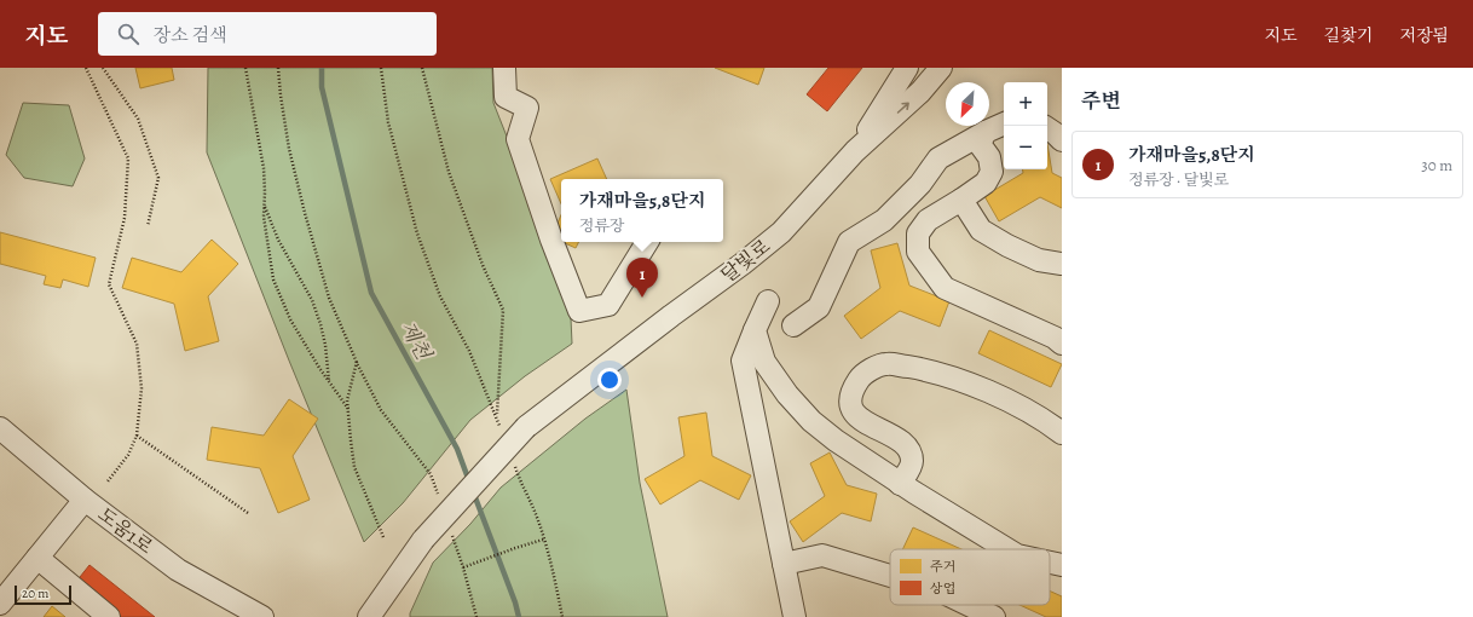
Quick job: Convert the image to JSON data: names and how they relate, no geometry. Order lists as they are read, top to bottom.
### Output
{
  "streets": {
    "street": ["달빛로", "도움1로"]
  },
  "water": ["제천"],
  "legend": ["주거", "상업"],
  "scale_bar": "20 m",
  "north": "bottom left",
  "page": {
    "header": "지도",
    "search": "장소 검색",
    "nav": ["지도", "길찾기", "저장됨"],
    "heading": "주변",
    "map_buttons": ["+", "−"],
    "list": [
      {
        "mark": "1",
        "name": "가재마을5,8단지",
        "note": "정류장 · 달빛로",
        "value": "30 m"
      }
    ],
    "popup": ["가재마을5,8단지", "정류장"],
    "pins": "1",
    "scale": "20 m"
  }
}
